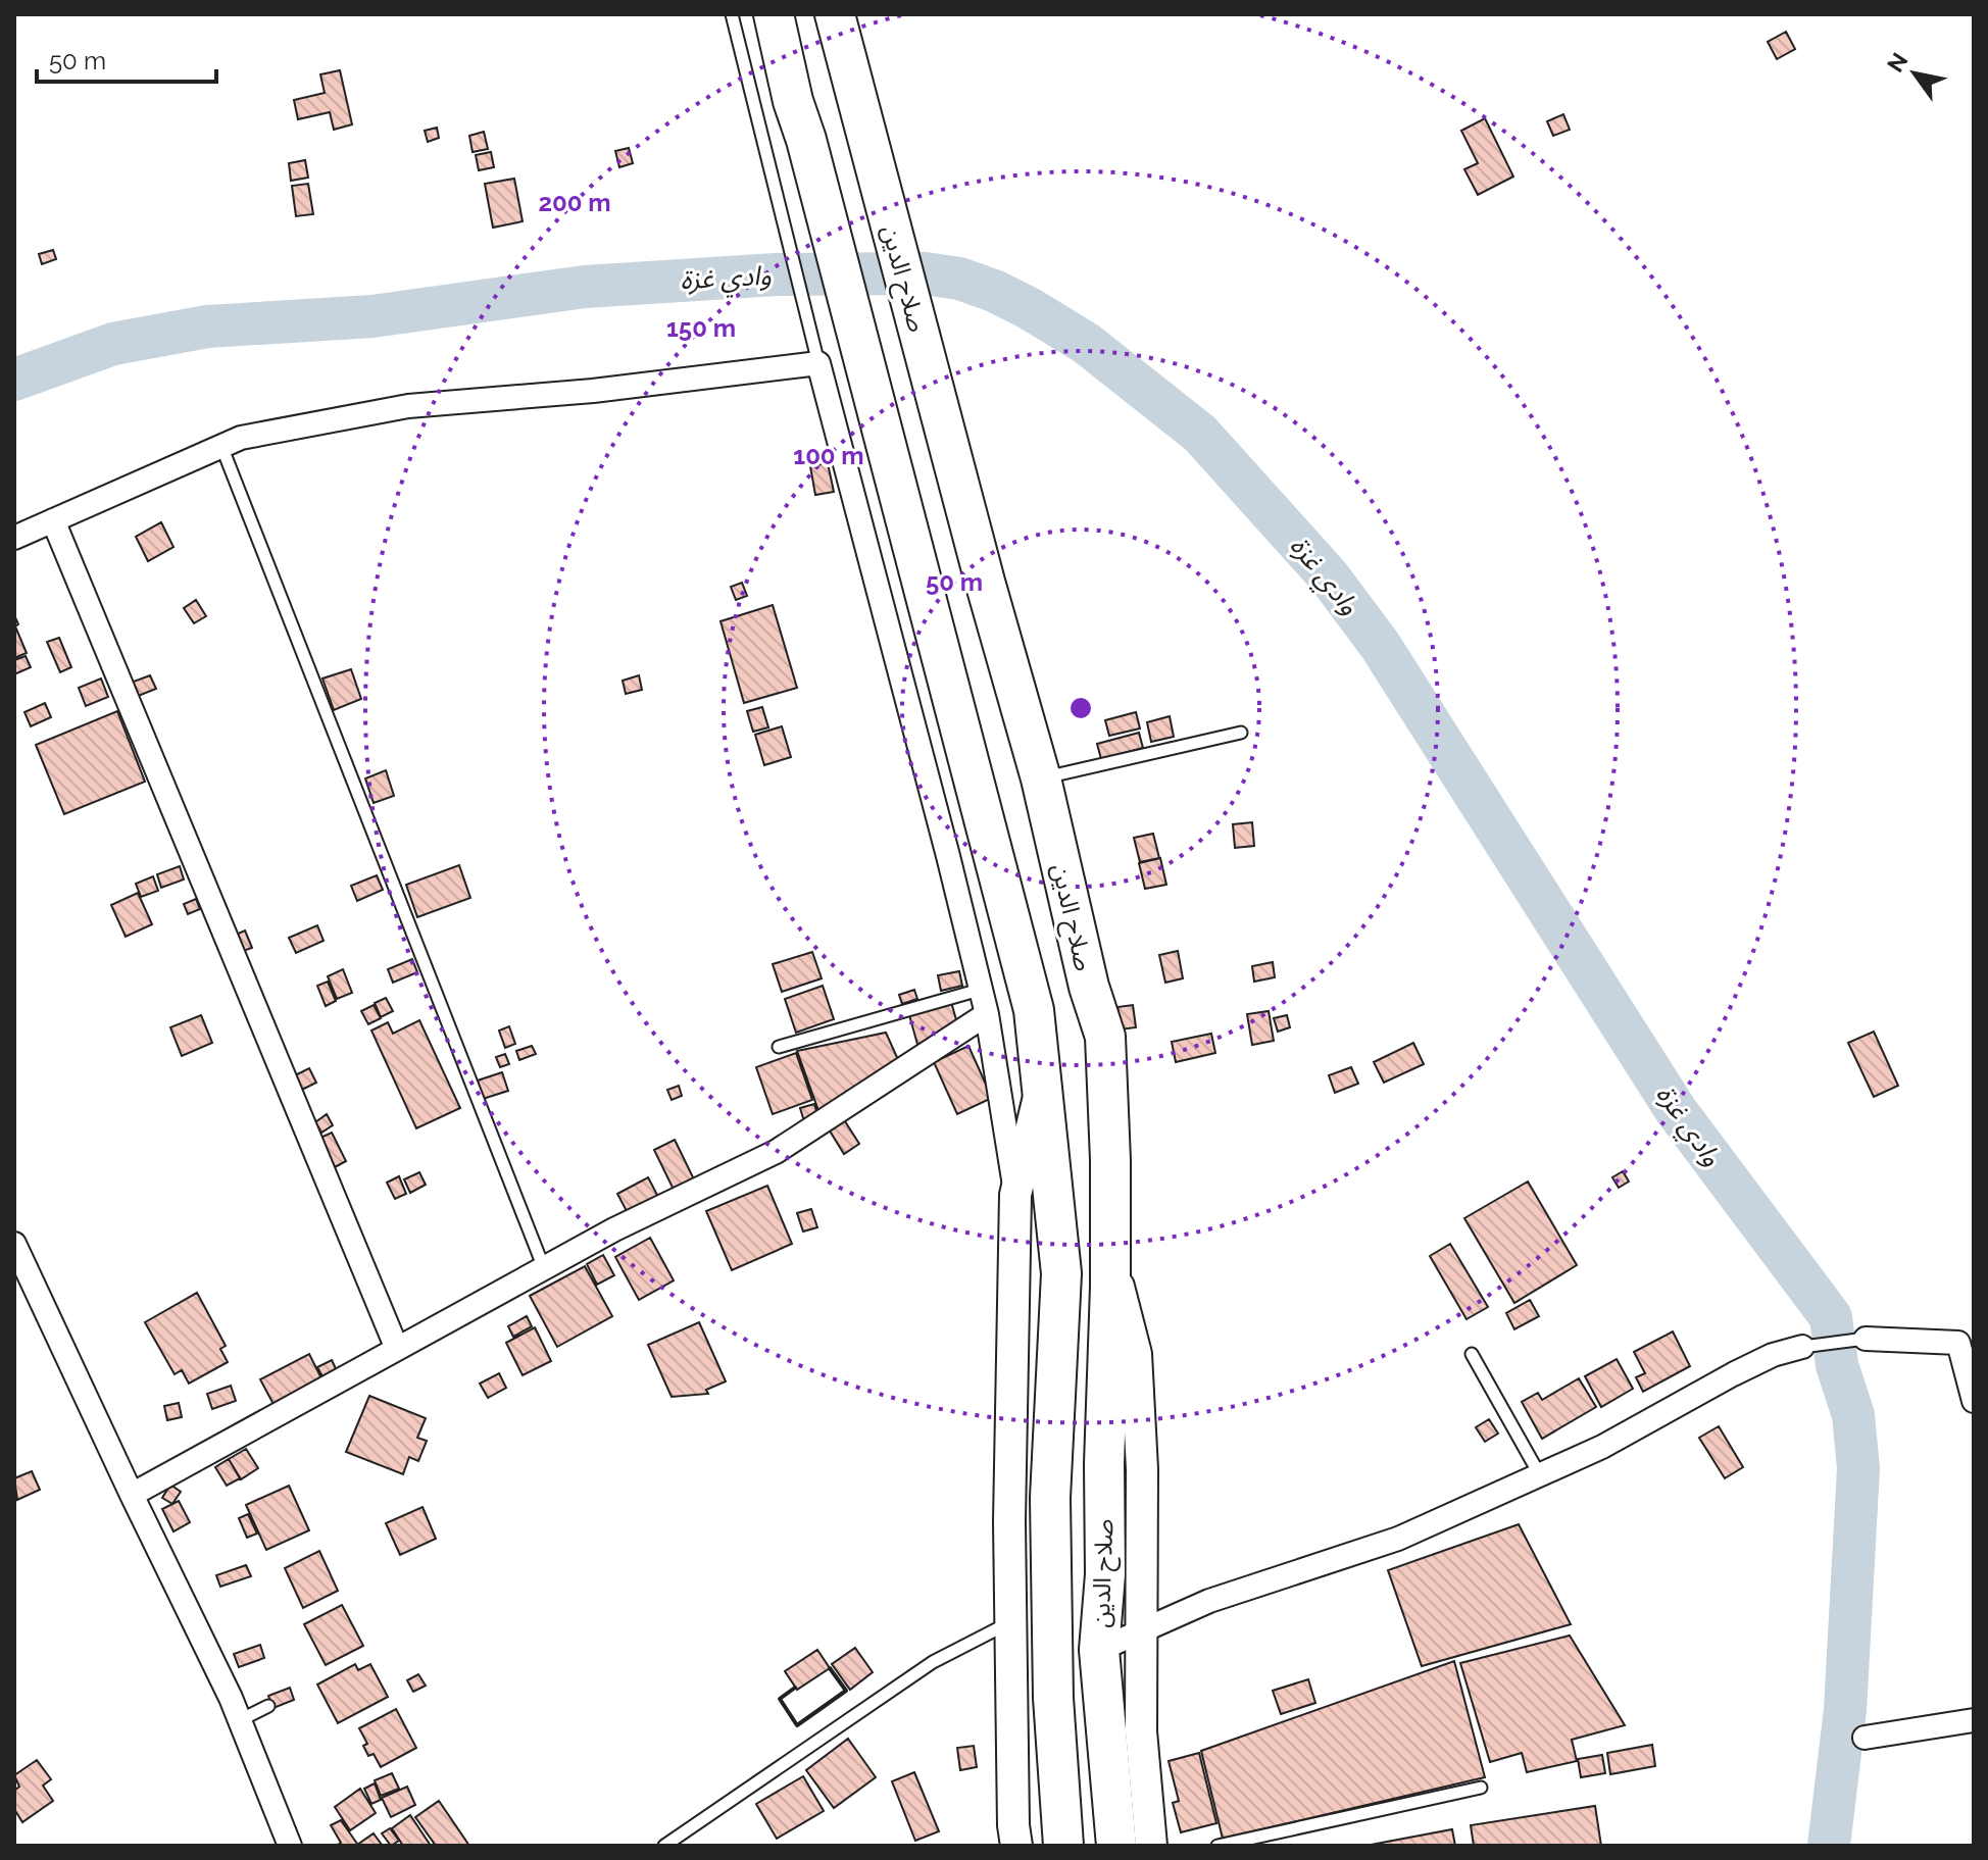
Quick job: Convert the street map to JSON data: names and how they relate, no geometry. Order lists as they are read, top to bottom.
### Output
{
  "streets": {
    "highway": ["صلاح الدين"]
  },
  "water": ["وادي غزة"],
  "scale_bar": "50 m",
  "north": "top left",
  "rings": [
    "200 m",
    "150 m",
    "100 m",
    "50 m"
  ]
}
